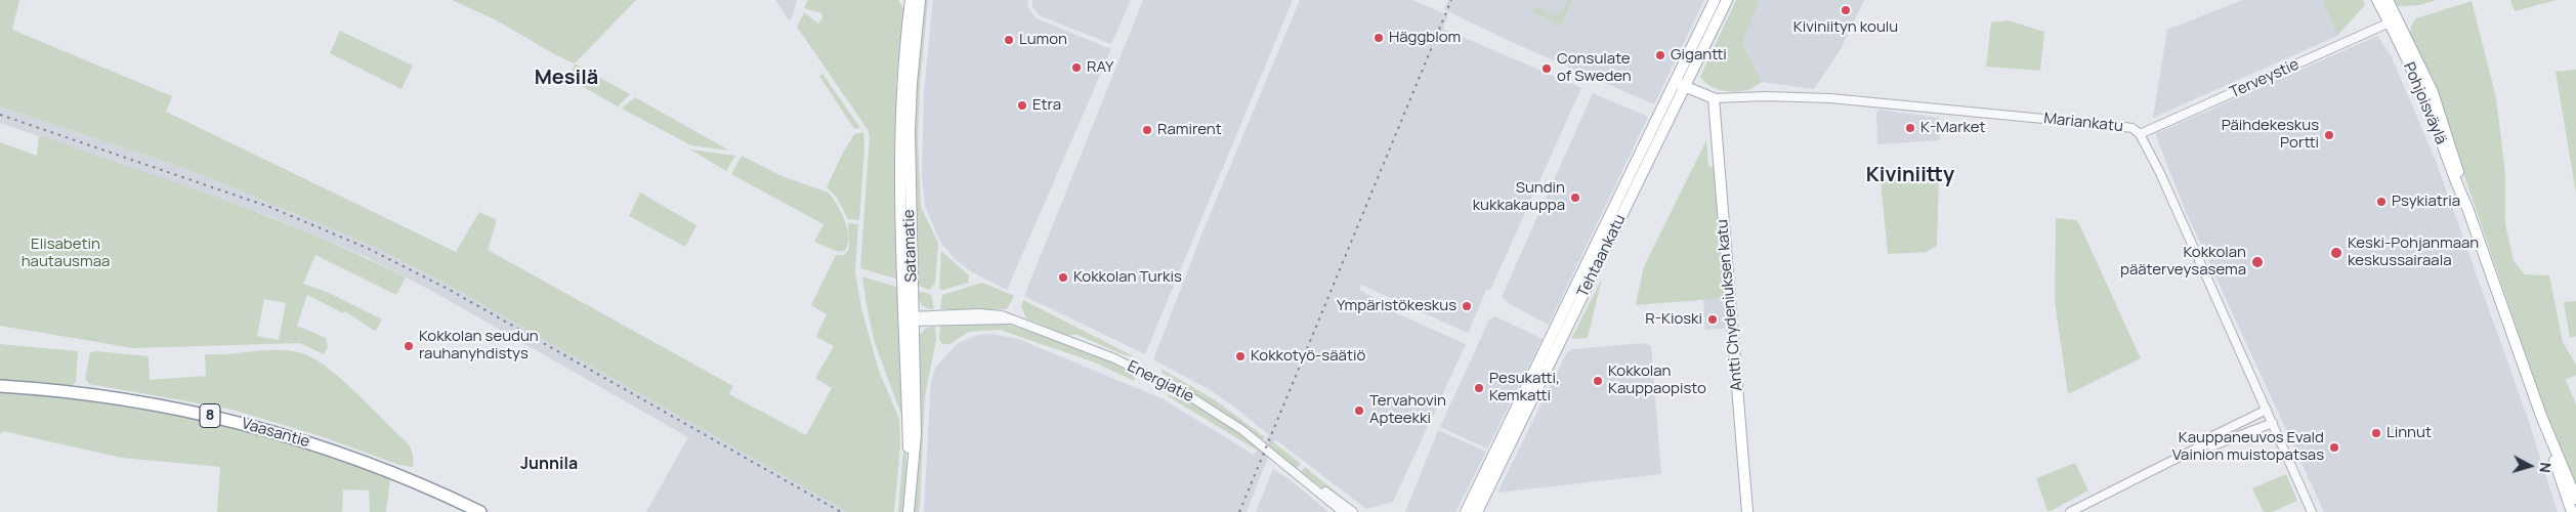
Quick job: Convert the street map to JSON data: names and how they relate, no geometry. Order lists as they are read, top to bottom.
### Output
{
  "streets": {
    "highway": ["8", "Vaasantie"],
    "main road": [
      "Pohjoisväylä",
      "Mariankatu",
      "Satamatie",
      "Tehtaankatu",
      "Antti Chydeniuksen katu"
    ],
    "street": ["Terveystie", "Energiatie"]
  },
  "crossings": [
    ["Terveystie", "Pohjoisväylä"],
    ["Terveystie", "Mariankatu"],
    ["Mariankatu", "Tehtaankatu"],
    ["Mariankatu", "Antti Chydeniuksen katu"],
    ["Satamatie", "Energiatie"]
  ],
  "districts": ["Mesilä", "Kiviniitty", "Junnila"],
  "parks": ["Elisabetin hautausmaa"],
  "places": [
    "Kiviniityn koulu",
    "Häggblom",
    "Lumon",
    "Gigantti",
    "RAY",
    "Consulate of Sweden",
    "Etra",
    "K-Market",
    "Ramirent",
    "Päihdekeskus Portti",
    "Sundin kukkakauppa",
    "Psykiatria",
    "Keski-Pohjanmaan keskussairaala",
    "Kokkolan pääterveysasema",
    "Kokkolan Turkis",
    "Ympäristökeskus",
    "R-Kioski",
    "Kokkolan seudun rauhanyhdistys",
    "Kokkotyö-säätiö",
    "Kokkolan Kauppaopisto",
    "Pesukatti, Kemkatti",
    "Tervahovin Apteekki",
    "Linnut",
    "Kauppaneuvos Evald Vainion muistopatsas"
  ],
  "north": "right"
}
